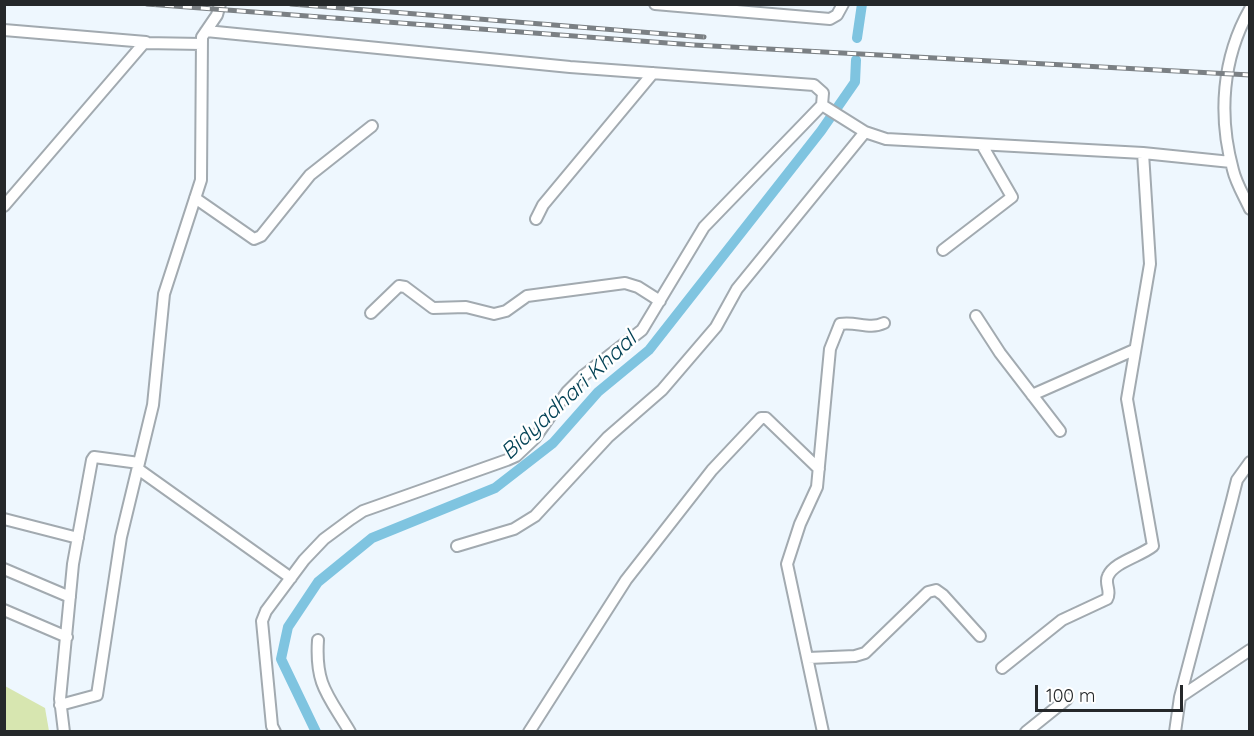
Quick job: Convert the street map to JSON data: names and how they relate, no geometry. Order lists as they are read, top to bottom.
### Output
{
  "water": ["Bidyadhari Khaal"],
  "scale_bar": "100 m"
}
